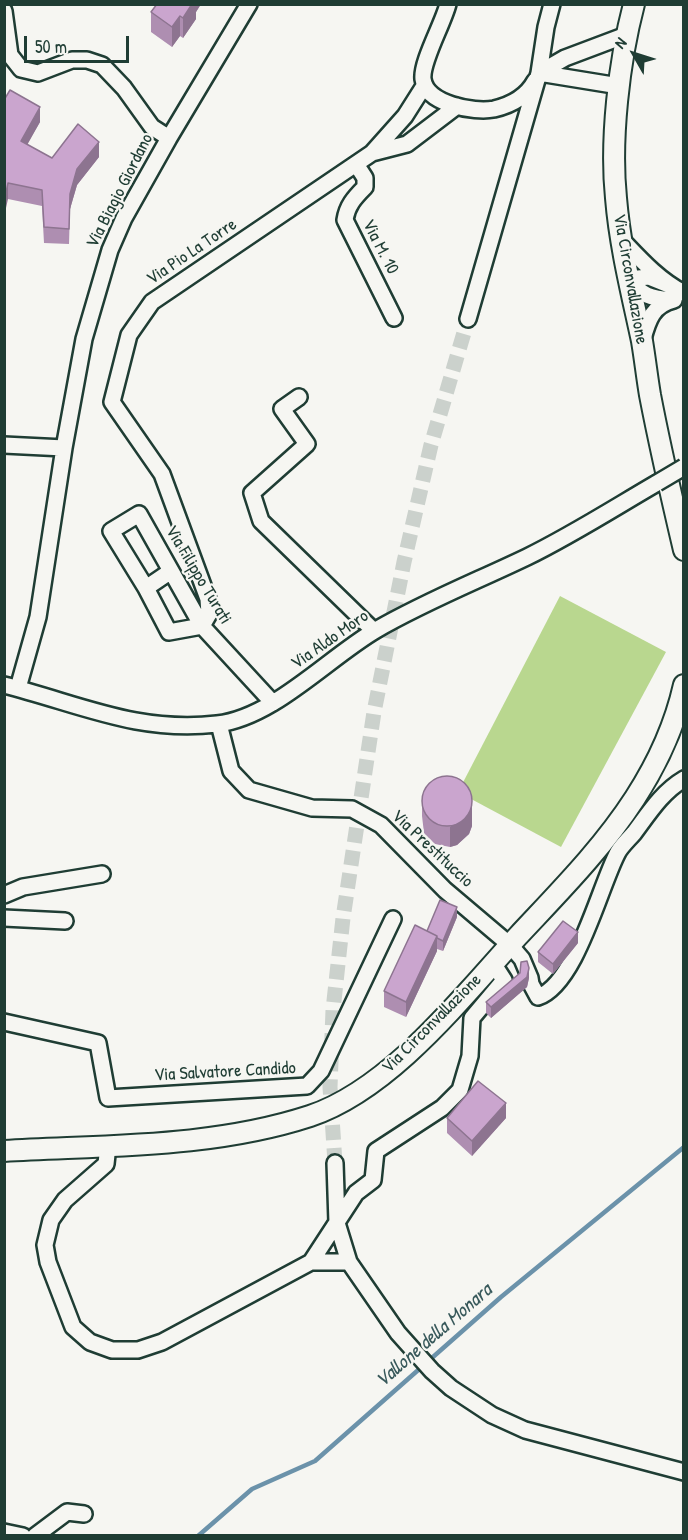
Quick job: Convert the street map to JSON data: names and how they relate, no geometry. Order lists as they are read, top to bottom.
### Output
{
  "streets": {
    "main road": ["Via Circonvallazione"],
    "street": [
      "Via Biagio Giordano",
      "Via M. 10",
      "Via Pio La Torre",
      "Via Filippo Turati",
      "Via Aldo Moro",
      "Via Prestituccio",
      "Via Salvatore Candido"
    ]
  },
  "crossings": [
    ["Via Biagio Giordano", "Via Aldo Moro"],
    ["Via M. 10", "Via Pio La Torre"],
    ["Via Pio La Torre", "Via Filippo Turati"],
    ["Via Circonvallazione", "Via Prestituccio"],
    ["Via Filippo Turati", "Via Aldo Moro"],
    ["Via Aldo Moro", "Via Prestituccio"]
  ],
  "water": ["Vallone della Monara"],
  "scale_bar": "50 m",
  "north": "top left"
}
